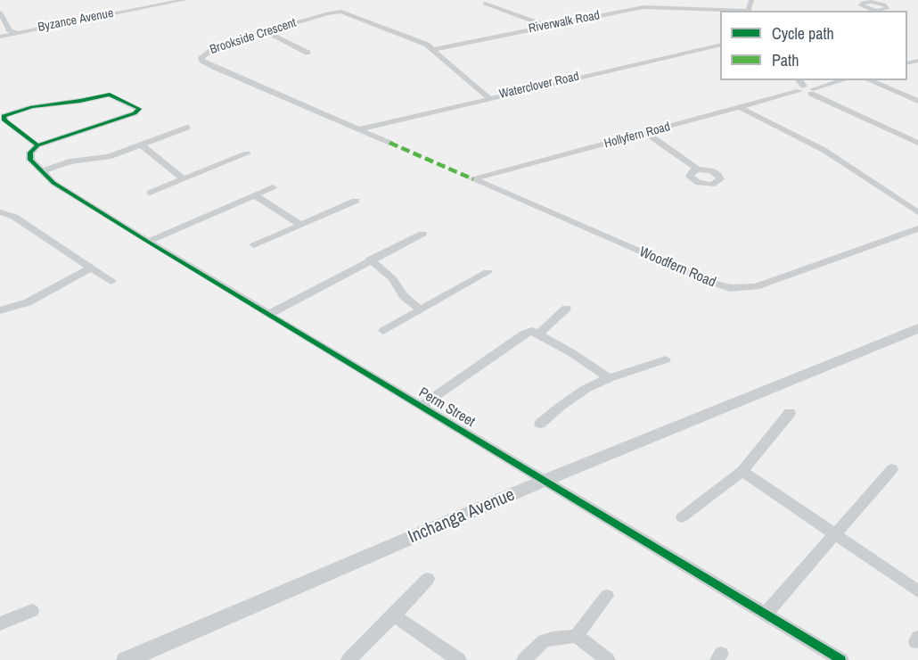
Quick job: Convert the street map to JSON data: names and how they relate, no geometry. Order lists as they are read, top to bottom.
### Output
{
  "streets": {
    "street": [
      "Byzance Avenue",
      "Riverwalk Road",
      "Brookside Crescent",
      "Waterclover Road",
      "Hollyfern Road",
      "Woodfern Road",
      "Perm Street",
      "Inchanga Avenue"
    ]
  },
  "crossings": [
    ["Riverwalk Road", "Brookside Crescent"],
    ["Brookside Crescent", "Waterclover Road"],
    ["Hollyfern Road", "Woodfern Road"],
    ["Perm Street", "Inchanga Avenue"]
  ],
  "legend": ["Cycle path", "Path"]
}
